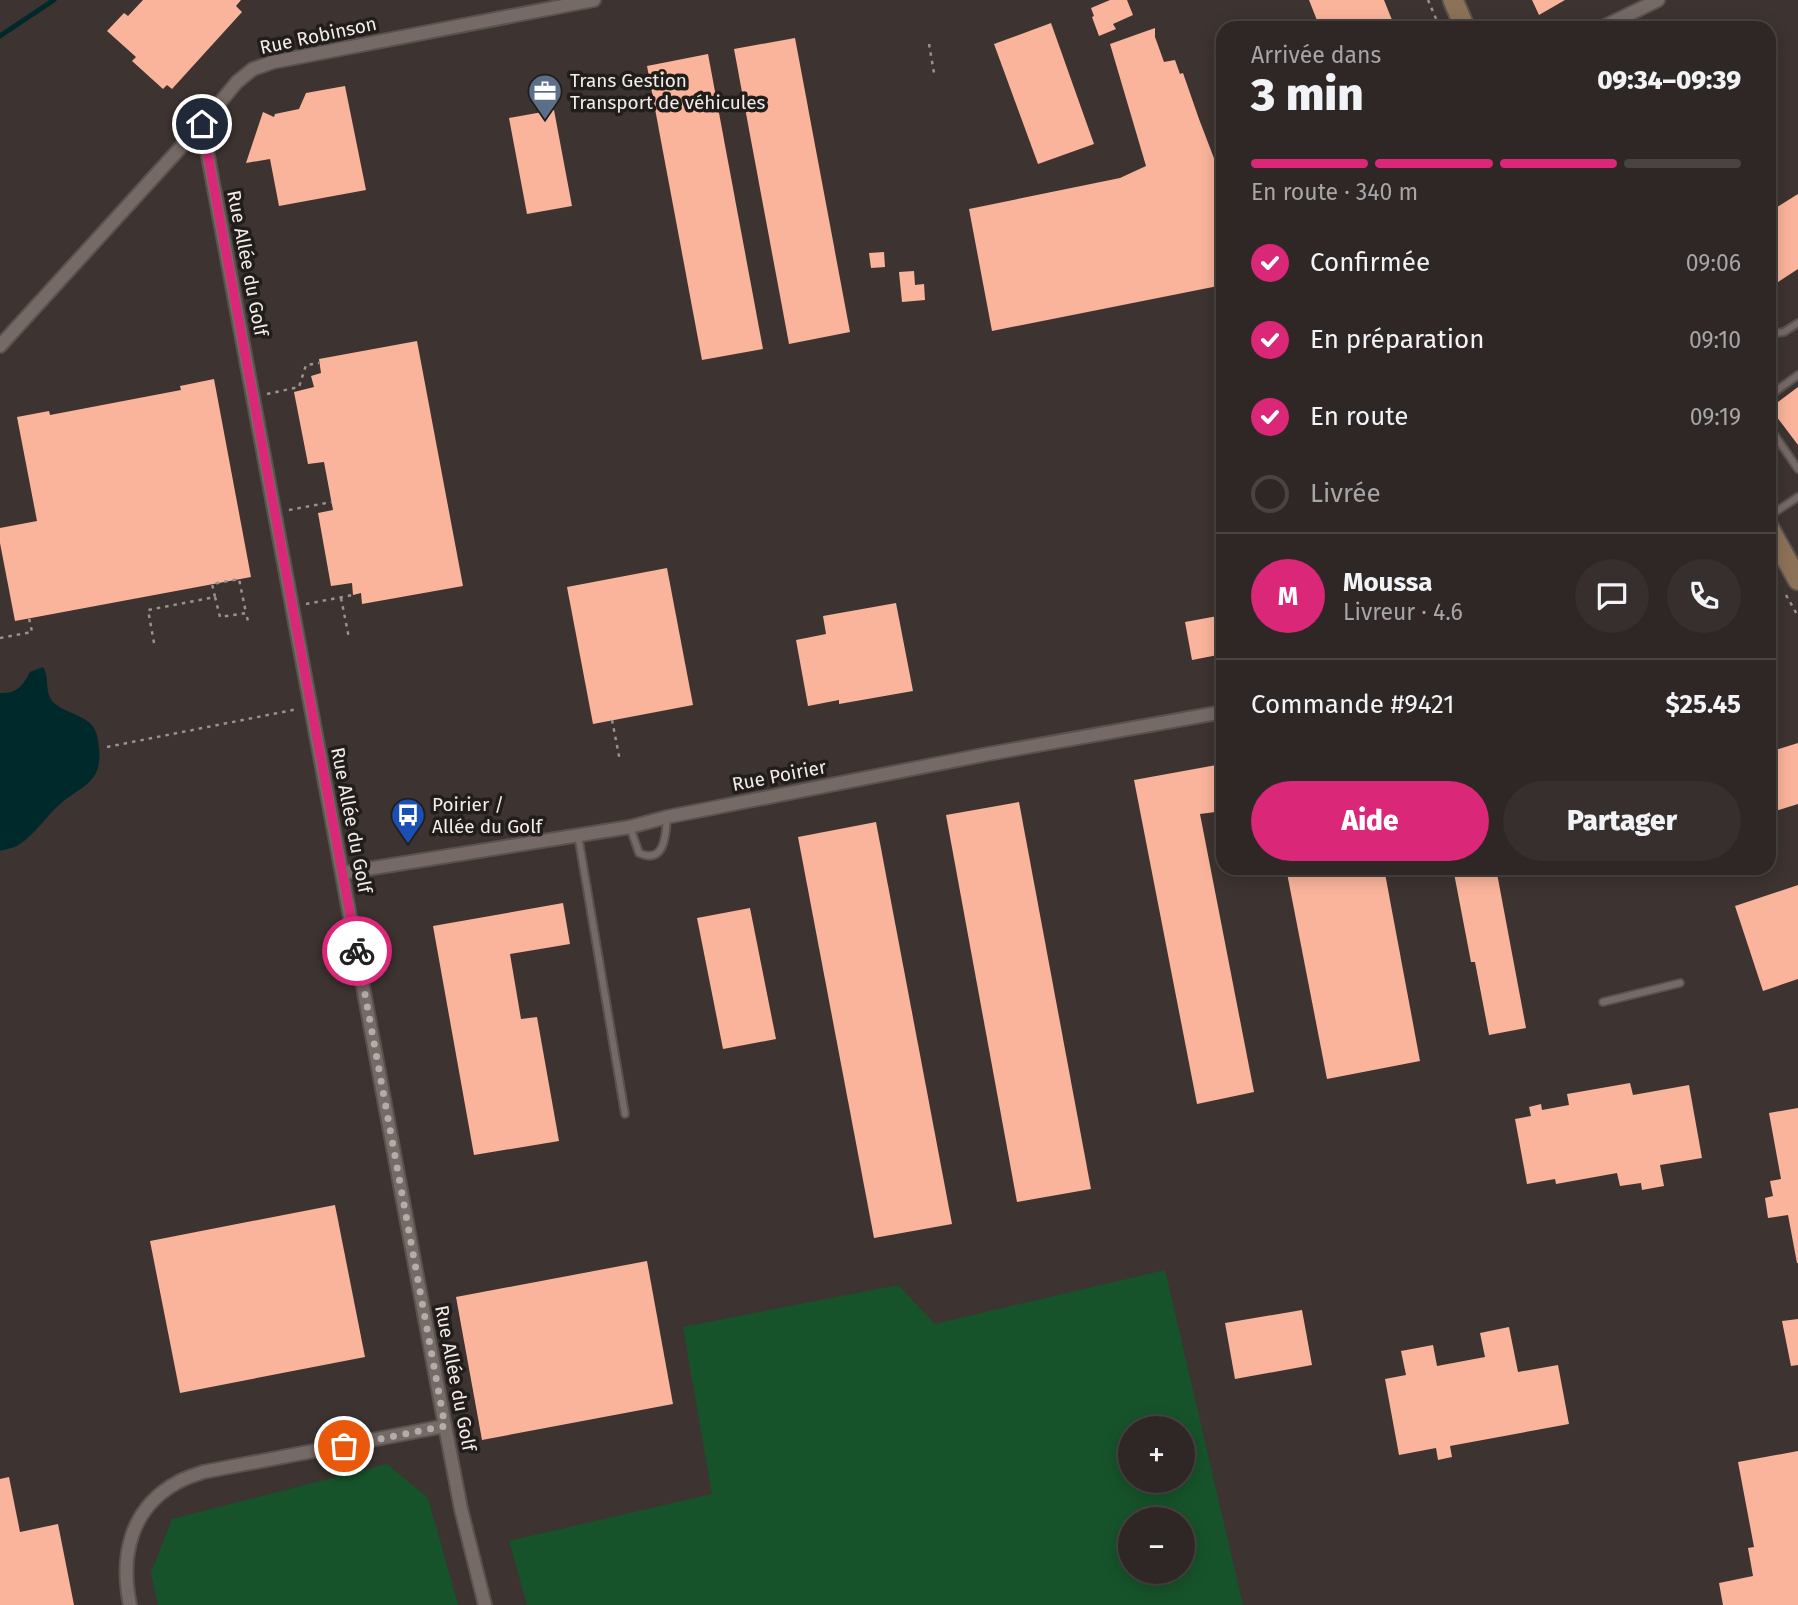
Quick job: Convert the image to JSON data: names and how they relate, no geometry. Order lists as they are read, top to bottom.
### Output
{
  "streets": {
    "street": ["Rue Robinson", "Rue Allée du Golf", "Rue Poirier"]
  },
  "crossings": [
    ["Rue Robinson", "Rue Allée du Golf"],
    ["Rue Allée du Golf", "Rue Poirier"]
  ],
  "places": {
    "office": ["Trans Gestion Transport de véhicules"],
    "bus stop": ["Poirier / Allée du Golf"]
  },
  "page": {
    "heading": ["3 min", "Arrivée dans", "09:34–09:39"],
    "panel": [
      "Moussa",
      "Livreur · 4.6",
      "Commande #9421",
      "$25.45"
    ],
    "bar": "En route · 340 m",
    "list": [
      ["Confirmée", "09:06"],
      ["En préparation", "09:10"],
      ["En route", "09:19"],
      "Livrée"
    ],
    "round": "M",
    "buttons": ["Aide", "Partager"],
    "map_buttons": ["+", "−"]
  }
}
